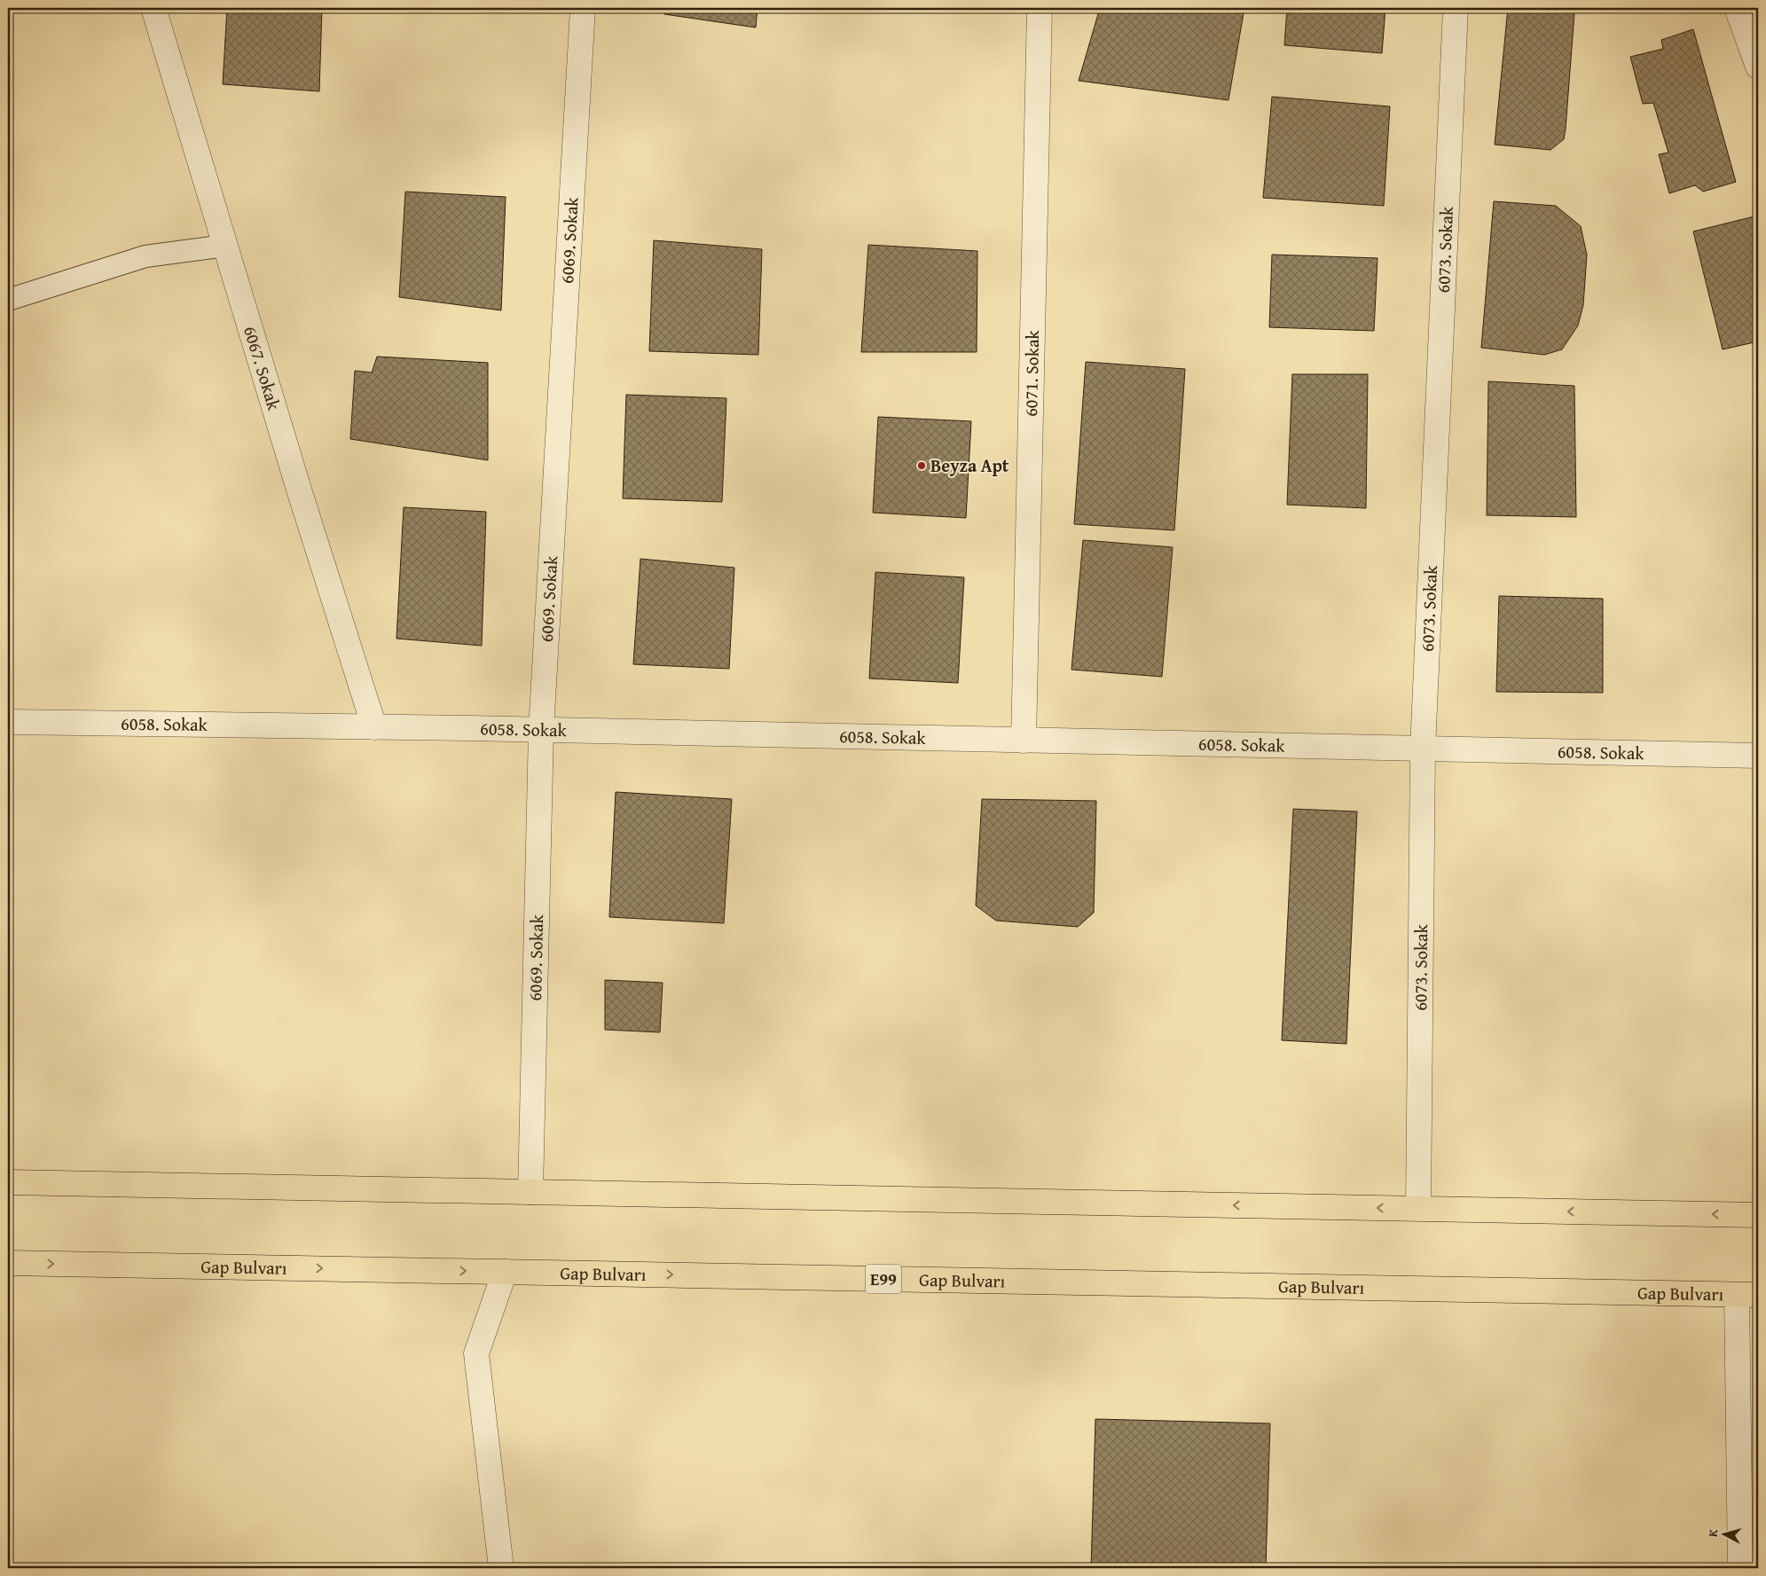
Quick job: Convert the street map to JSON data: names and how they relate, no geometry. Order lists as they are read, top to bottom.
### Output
{
  "streets": {
    "highway": ["Gap Bulvarı", "E99"],
    "street": [
      "6069. Sokak",
      "6073. Sokak",
      "6067. Sokak",
      "6071. Sokak",
      "6058. Sokak"
    ]
  },
  "crossings": [
    ["6069. Sokak", "6058. Sokak"],
    ["6073. Sokak", "6058. Sokak"],
    ["6067. Sokak", "6058. Sokak"],
    ["6071. Sokak", "6058. Sokak"]
  ],
  "places": ["Beyza Apt"],
  "north": "left"
}
